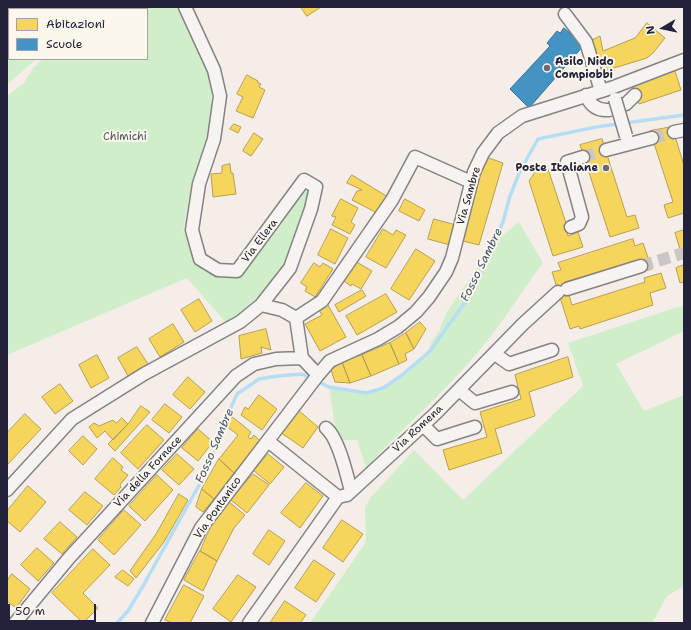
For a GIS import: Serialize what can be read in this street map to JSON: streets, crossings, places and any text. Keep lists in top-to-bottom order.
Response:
{
  "streets": {
    "street": [
      "Via Sambre",
      "Via Ellera",
      "Via Romena",
      "Via della Fornace",
      "Via Pontanico"
    ]
  },
  "crossings": [
    ["Via Sambre", "Via Pontanico"]
  ],
  "water": ["Fosso Sambre"],
  "parks": ["Chimichi"],
  "places": ["Asilo Nido Compiobbi", "Poste Italiane"],
  "legend": ["Abitazioni", "Scuole"],
  "scale_bar": "50 m",
  "north": "left"
}
